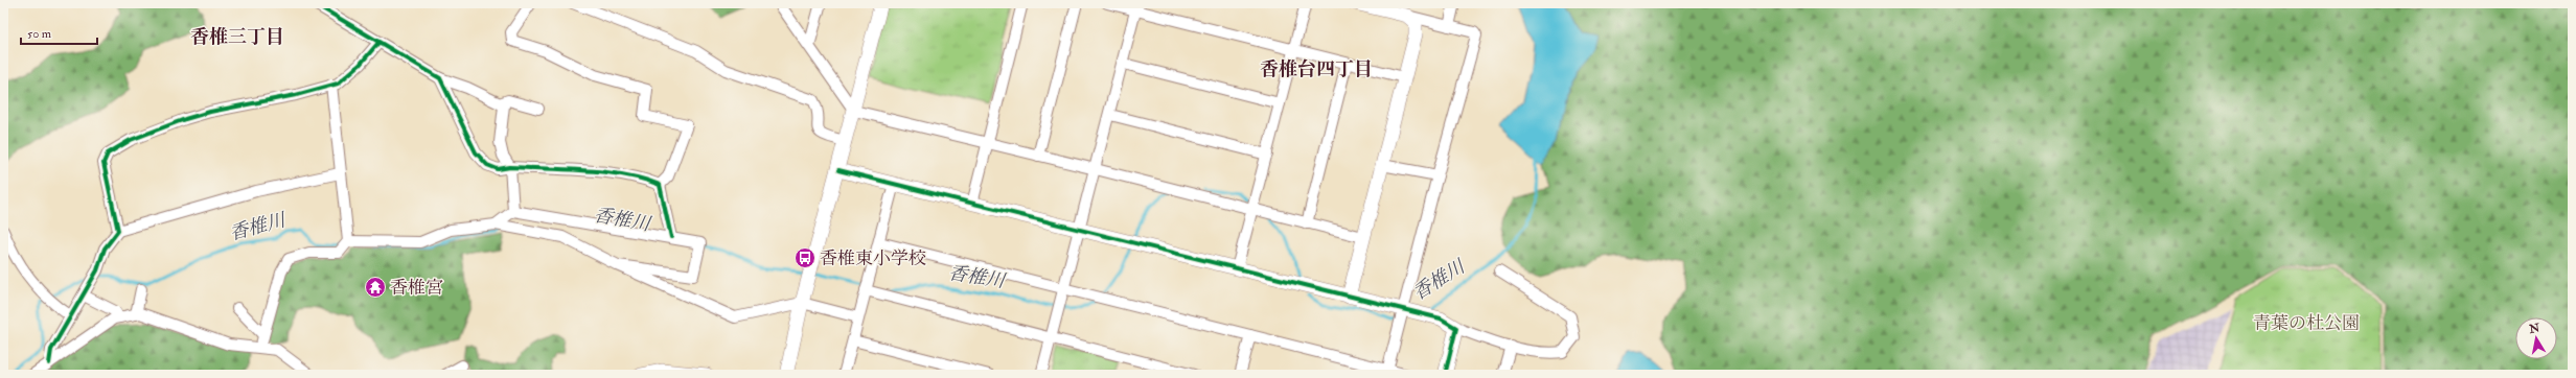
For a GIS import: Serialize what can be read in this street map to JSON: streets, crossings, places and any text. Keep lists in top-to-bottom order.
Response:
{
  "districts": ["香椎三丁目", "香椎台四丁目"],
  "water": ["香椎川"],
  "parks": ["青葉の杜公園"],
  "places": {
    "bus stop": ["香椎東小学校"],
    "temple": ["香椎宮"]
  },
  "scale_bar": "50 m",
  "north": "top"
}
